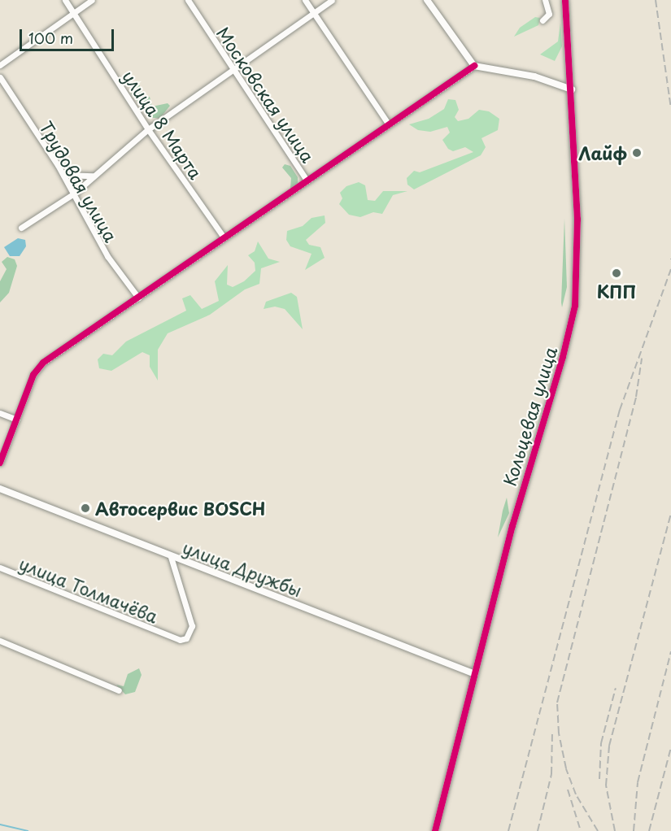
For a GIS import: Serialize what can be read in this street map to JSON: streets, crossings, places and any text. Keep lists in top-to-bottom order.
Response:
{
  "streets": {
    "street": [
      "Московская улица",
      "улица 8 Марта",
      "Трудовая улица",
      "Кольцевая улица",
      "улица Дружбы",
      "улица Толмачёва"
    ]
  },
  "crossings": [
    ["Кольцевая улица", "улица Дружбы"],
    ["улица Дружбы", "улица Толмачёва"]
  ],
  "places": ["Лайф", "КПП", "Автосервис BOSCH"],
  "scale_bar": "100 m"
}
